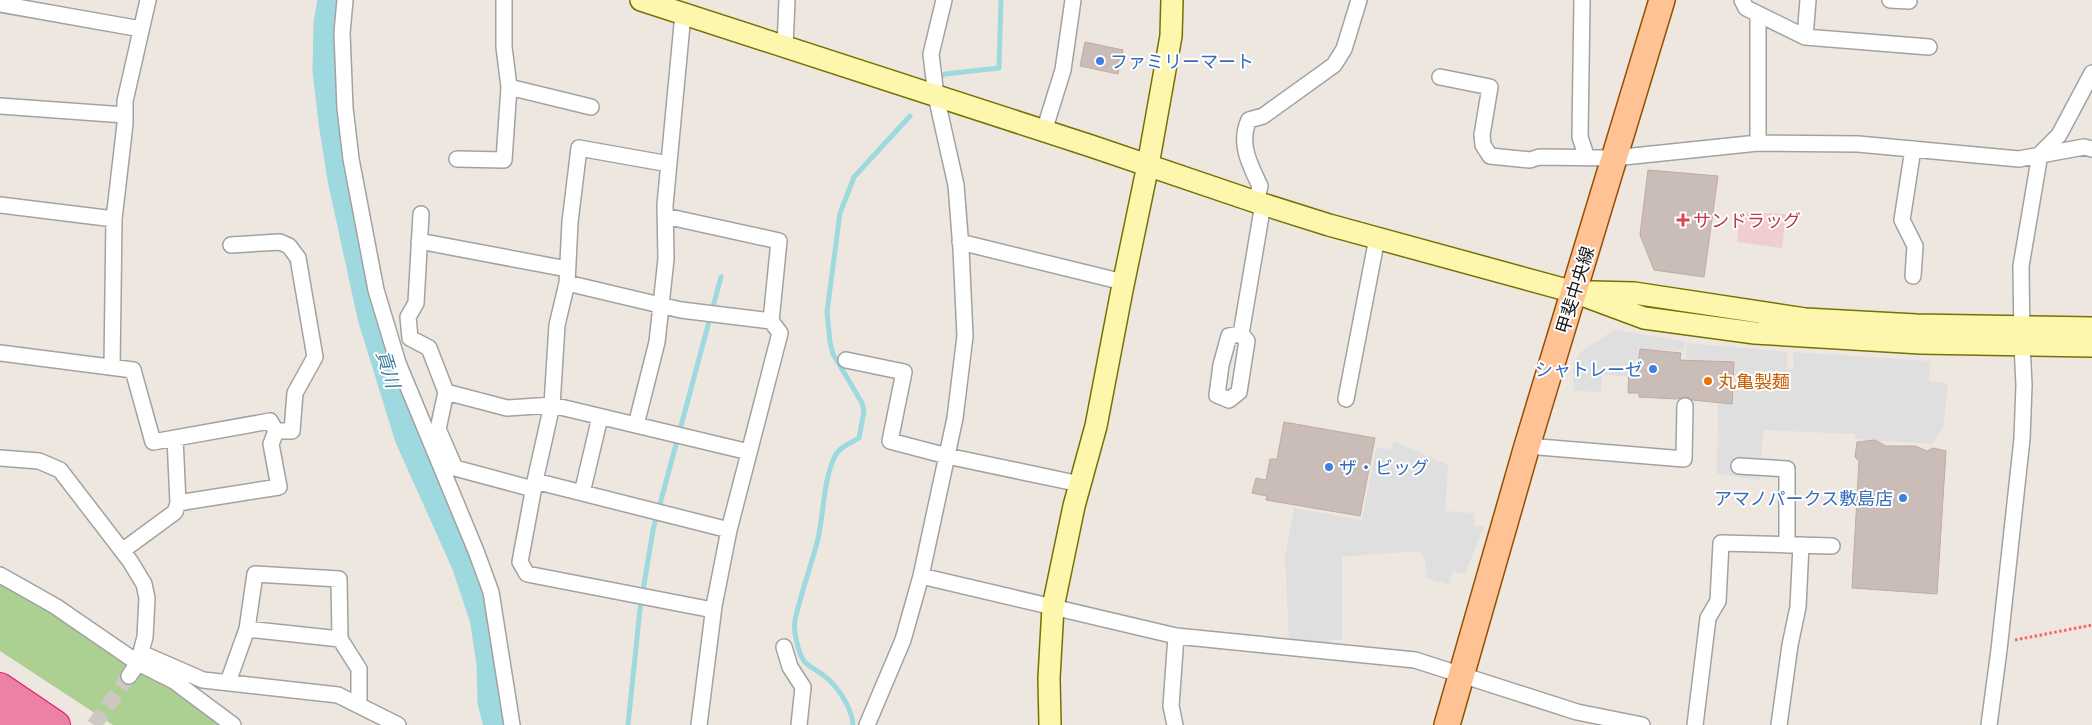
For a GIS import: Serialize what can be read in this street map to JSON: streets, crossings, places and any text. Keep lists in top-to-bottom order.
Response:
{
  "streets": {
    "main road": ["甲斐中央線"]
  },
  "water": ["貢川"],
  "places": {
    "other": [
      "ファミリーマート",
      "シャトレーゼ",
      "丸亀製麺",
      "ザ・ビッグ",
      "アマノパークス敷島店"
    ],
    "health": ["サンドラッグ"]
  }
}
